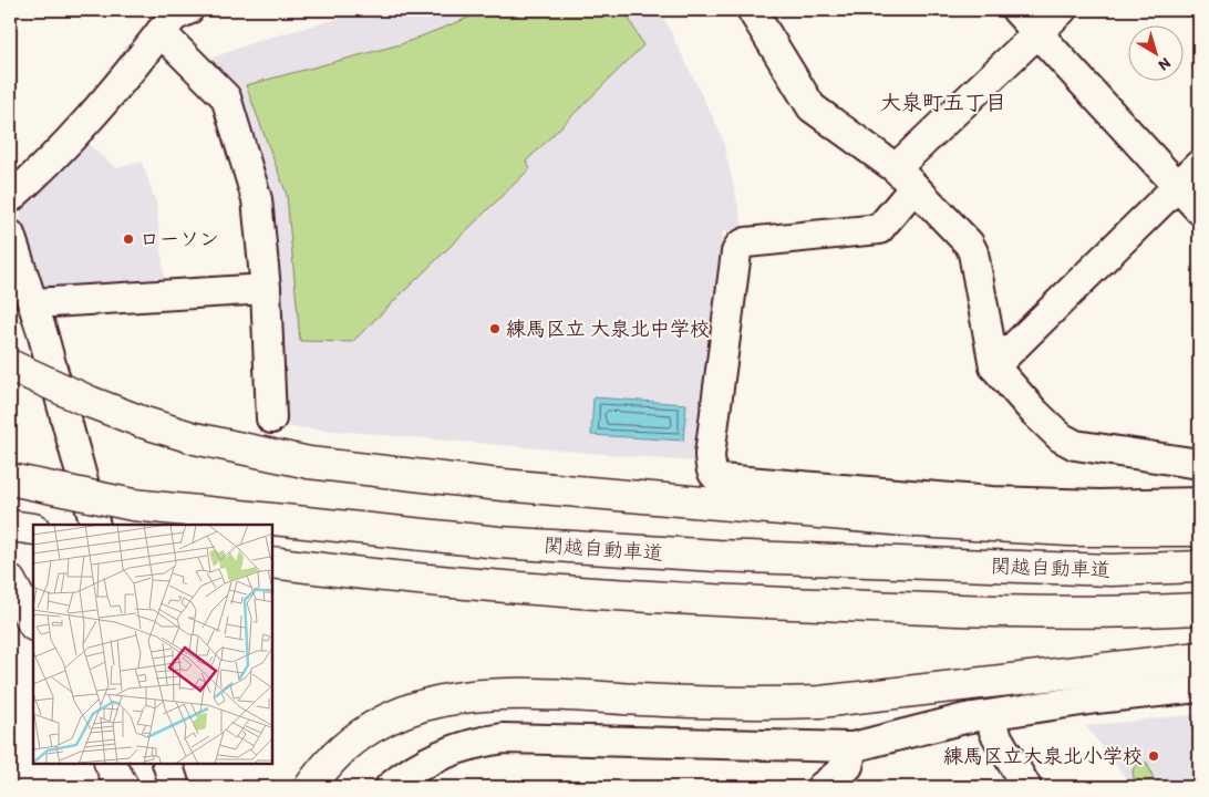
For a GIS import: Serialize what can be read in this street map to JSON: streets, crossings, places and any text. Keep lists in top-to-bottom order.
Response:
{
  "streets": {
    "highway": ["関越自動車道"]
  },
  "districts": ["大泉町五丁目"],
  "places": ["ローソン", "練馬区立 大泉北中学校", "練馬区立大泉北小学校"],
  "north": "bottom right"
}
